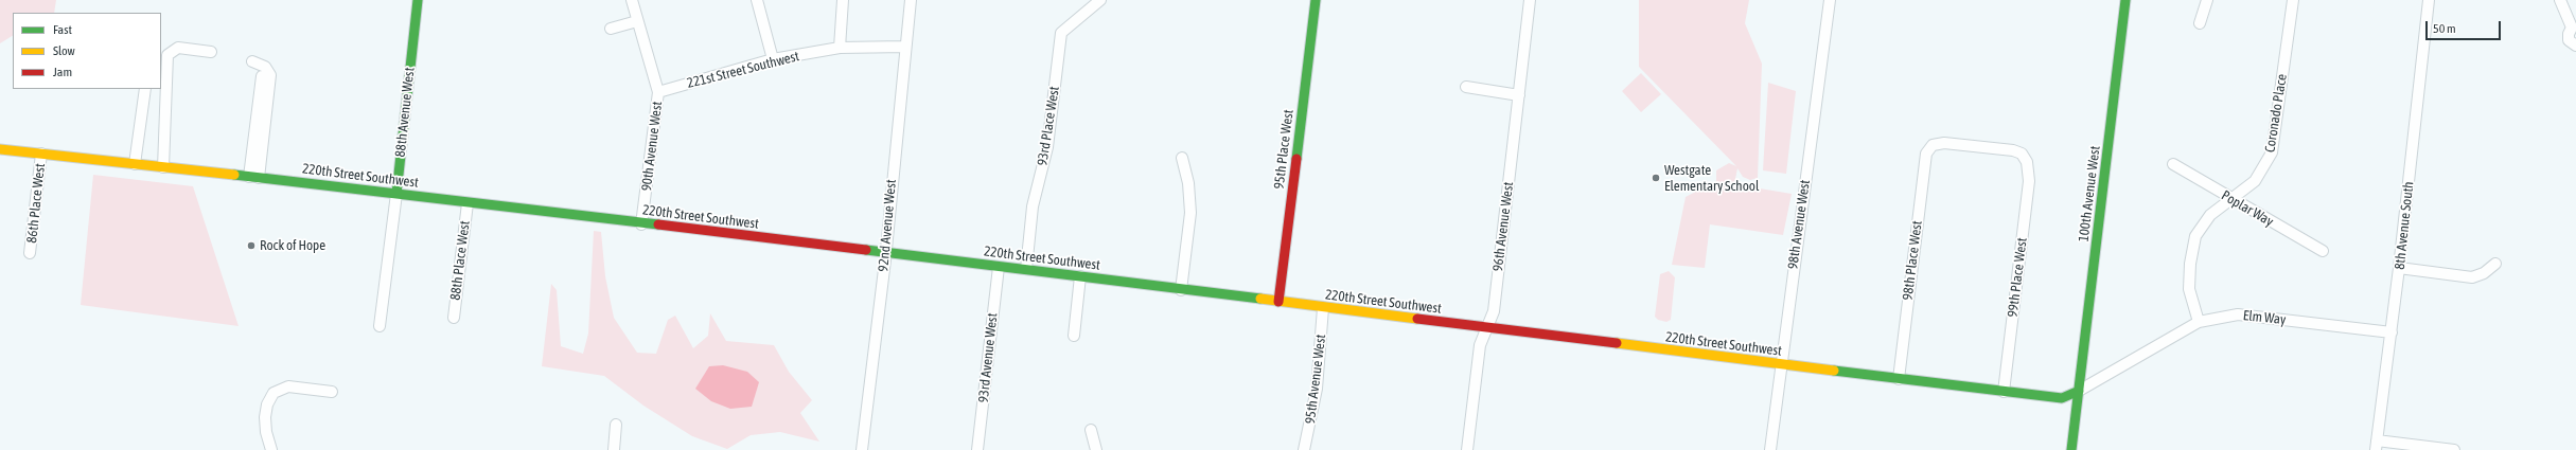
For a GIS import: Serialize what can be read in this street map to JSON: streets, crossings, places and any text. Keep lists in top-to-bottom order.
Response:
{
  "streets": {
    "main road": [
      "88th Avenue West",
      "95th Place West",
      "220th Street Southwest",
      "100th Avenue West"
    ],
    "street": [
      "221st Street Southwest",
      "Coronado Place",
      "93rd Place West",
      "90th Avenue West",
      "86th Place West",
      "Poplar Way",
      "98th Avenue West",
      "92nd Avenue West",
      "8th Avenue South",
      "96th Avenue West",
      "88th Place West",
      "98th Place West",
      "99th Place West",
      "Elm Way",
      "93rd Avenue West",
      "95th Avenue West"
    ]
  },
  "crossings": [
    ["221st Street Southwest", "90th Avenue West"],
    ["221st Street Southwest", "92nd Avenue West"],
    ["88th Avenue West", "220th Street Southwest"],
    ["Coronado Place", "Poplar Way"],
    ["Coronado Place", "Elm Way"],
    ["93rd Place West", "220th Street Southwest"],
    ["90th Avenue West", "220th Street Southwest"],
    ["95th Place West", "220th Street Southwest"],
    ["220th Street Southwest", "100th Avenue West"],
    ["220th Street Southwest", "86th Place West"],
    ["220th Street Southwest", "98th Avenue West"],
    ["220th Street Southwest", "92nd Avenue West"],
    ["220th Street Southwest", "96th Avenue West"],
    ["220th Street Southwest", "88th Place West"],
    ["220th Street Southwest", "98th Place West"],
    ["220th Street Southwest", "99th Place West"],
    ["220th Street Southwest", "Elm Way"],
    ["220th Street Southwest", "93rd Avenue West"],
    ["220th Street Southwest", "95th Avenue West"],
    ["100th Avenue West", "Elm Way"],
    ["8th Avenue South", "Elm Way"],
    ["98th Place West", "99th Place West"]
  ],
  "places": ["Westgate Elementary School", "Rock of Hope"],
  "legend": ["Fast", "Slow", "Jam"],
  "scale_bar": "50 m"
}
